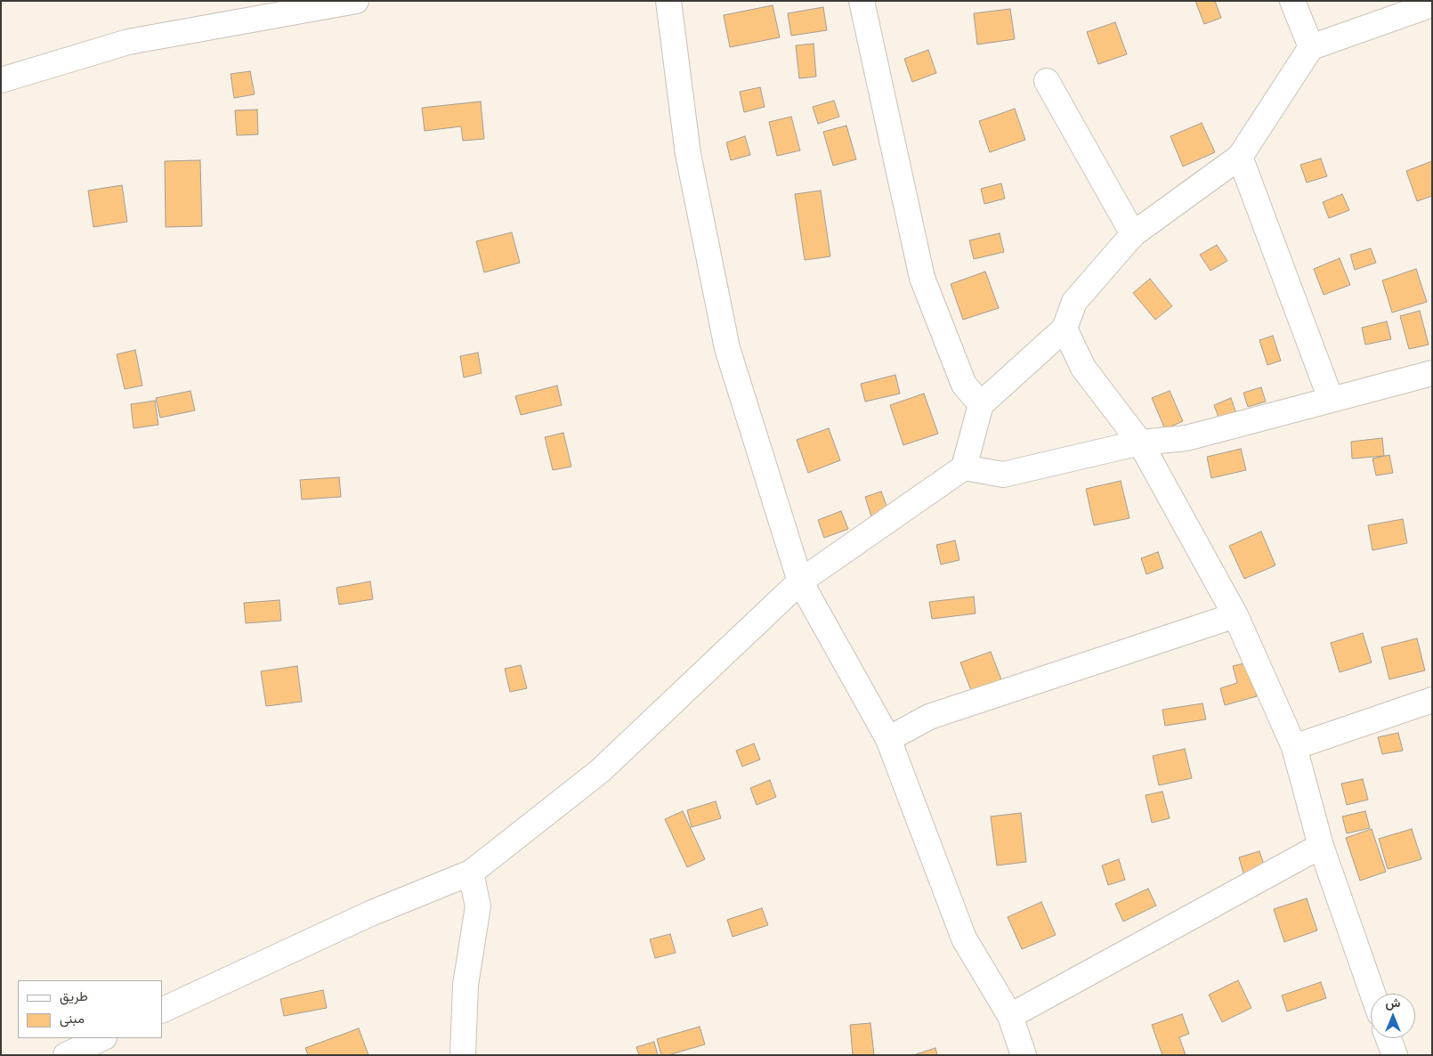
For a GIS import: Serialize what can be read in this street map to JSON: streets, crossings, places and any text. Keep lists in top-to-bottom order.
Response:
{
  "legend": ["طريق", "مبنى"],
  "north": "top"
}
